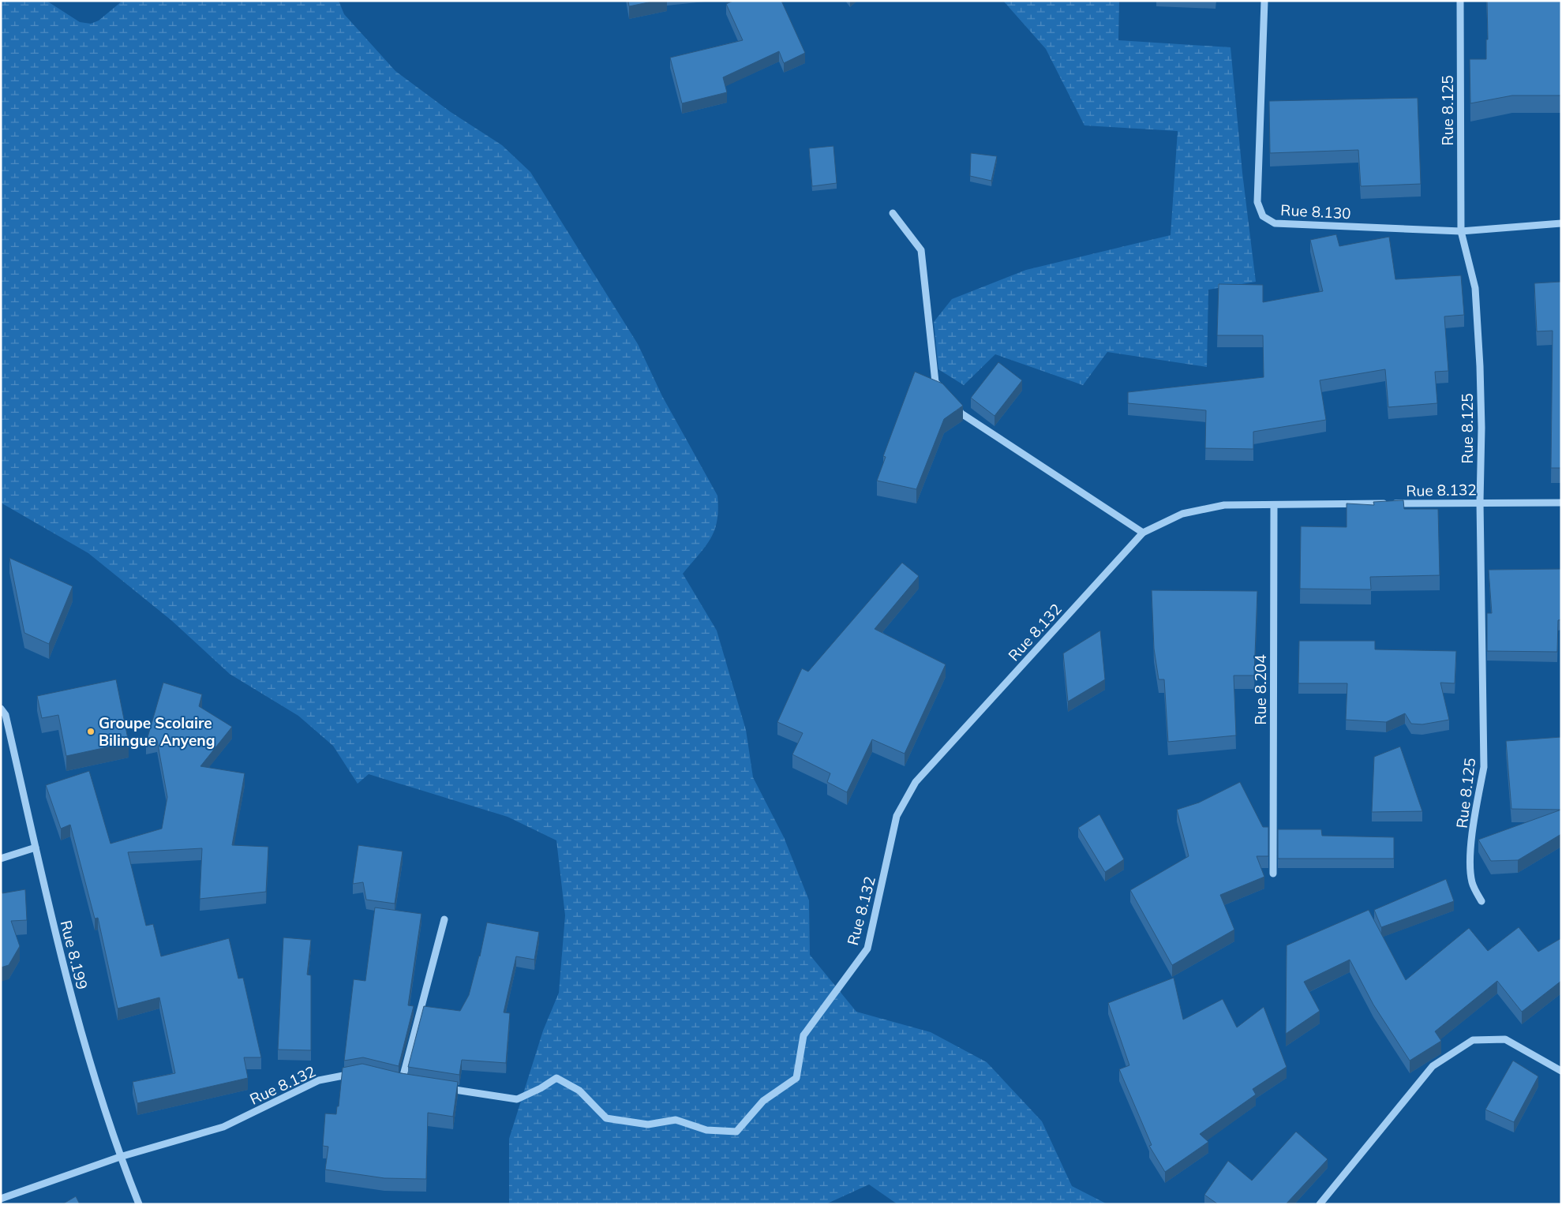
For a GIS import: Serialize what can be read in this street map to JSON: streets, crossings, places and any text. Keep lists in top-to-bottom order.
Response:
{
  "streets": {
    "street": [
      "Rue 8.125",
      "Rue 8.130",
      "Rue 8.132",
      "Rue 8.204",
      "Rue 8.199"
    ]
  },
  "crossings": [
    ["Rue 8.125", "Rue 8.130"],
    ["Rue 8.125", "Rue 8.132"],
    ["Rue 8.132", "Rue 8.204"],
    ["Rue 8.132", "Rue 8.199"]
  ],
  "places": ["Groupe Scolaire Bilingue Anyeng"]
}
